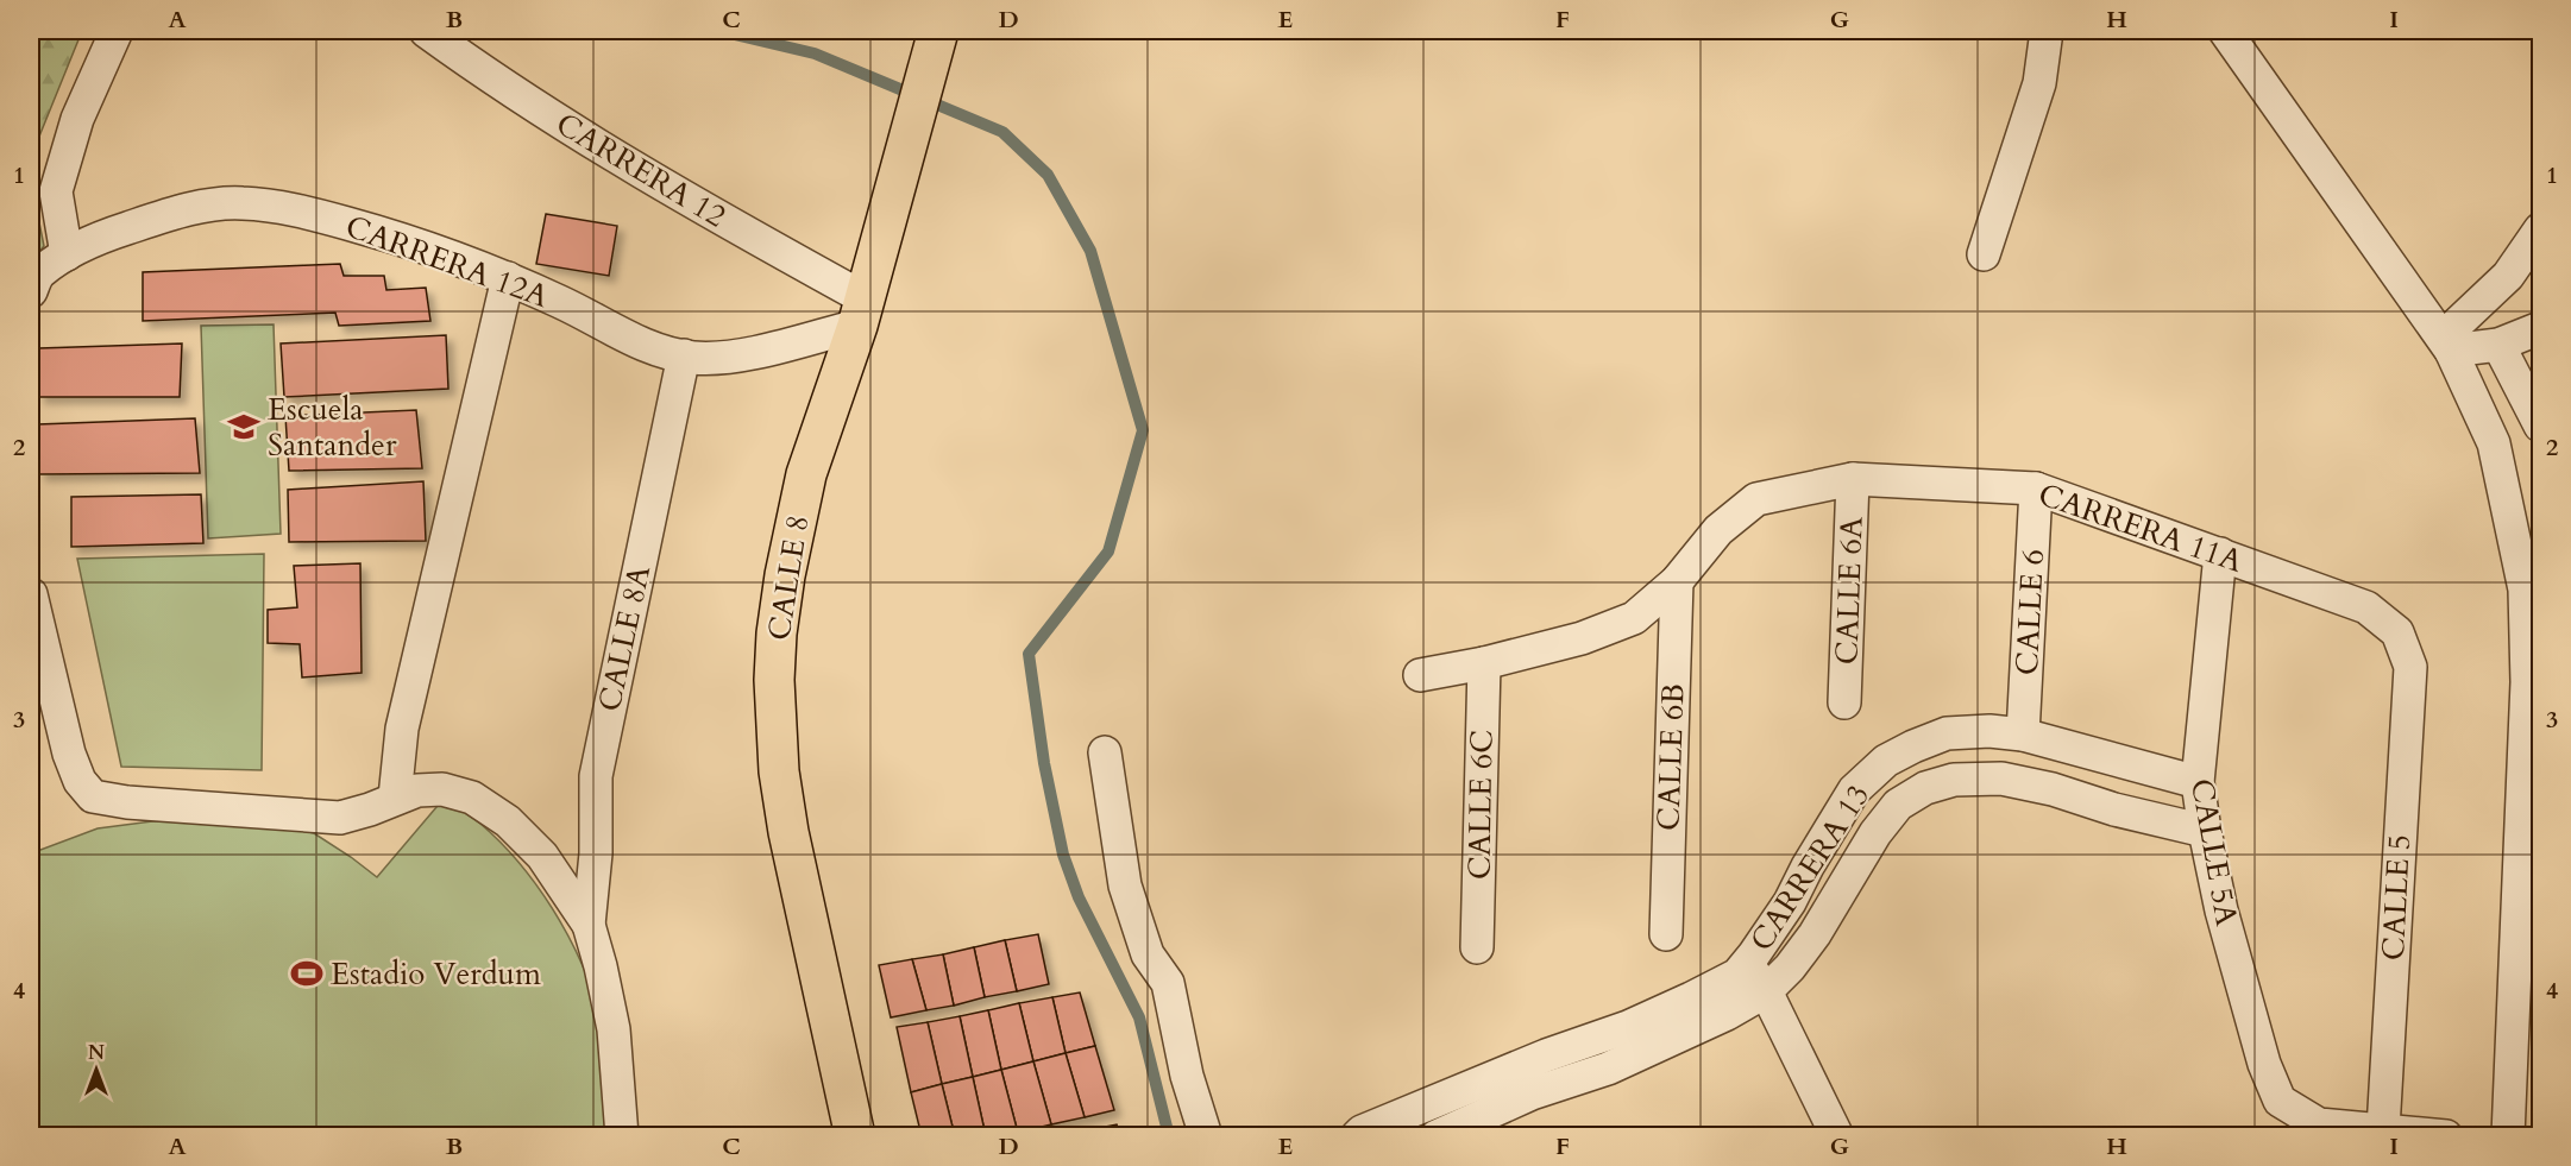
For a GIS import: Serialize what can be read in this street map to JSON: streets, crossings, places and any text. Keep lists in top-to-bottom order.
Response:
{
  "streets": {
    "main road": ["CALLE 8"],
    "street": [
      "CARRERA 12",
      "CARRERA 12A",
      "CARRERA 11A",
      "CALLE 6A",
      "CALLE 6",
      "CALLE 8A",
      "CALLE 6B",
      "CALLE 6C",
      "CALLE 5A",
      "CARRERA 13",
      "CALLE 5"
    ]
  },
  "crossings": [
    ["CARRERA 12", "CARRERA 12A"],
    ["CARRERA 12", "CALLE 8"],
    ["CARRERA 12A", "CALLE 8"],
    ["CARRERA 12A", "CALLE 8A"],
    ["CARRERA 11A", "CALLE 6A"],
    ["CARRERA 11A", "CALLE 6"],
    ["CARRERA 11A", "CALLE 6B"],
    ["CARRERA 11A", "CALLE 6C"],
    ["CARRERA 11A", "CALLE 5A"],
    ["CARRERA 11A", "CALLE 5"],
    ["CALLE 6", "CARRERA 13"],
    ["CALLE 5A", "CARRERA 13"],
    ["CALLE 5A", "CALLE 5"]
  ],
  "places": {
    "school or university": ["Escuela Santander"],
    "sports": ["Estadio Verdum"]
  },
  "north": "top",
  "grid": {
    "columns": [
      "A",
      "B",
      "C",
      "D",
      "E",
      "F",
      "G",
      "H",
      "I"
    ],
    "rows": [
      "1",
      "2",
      "3",
      "4"
    ]
  }
}
